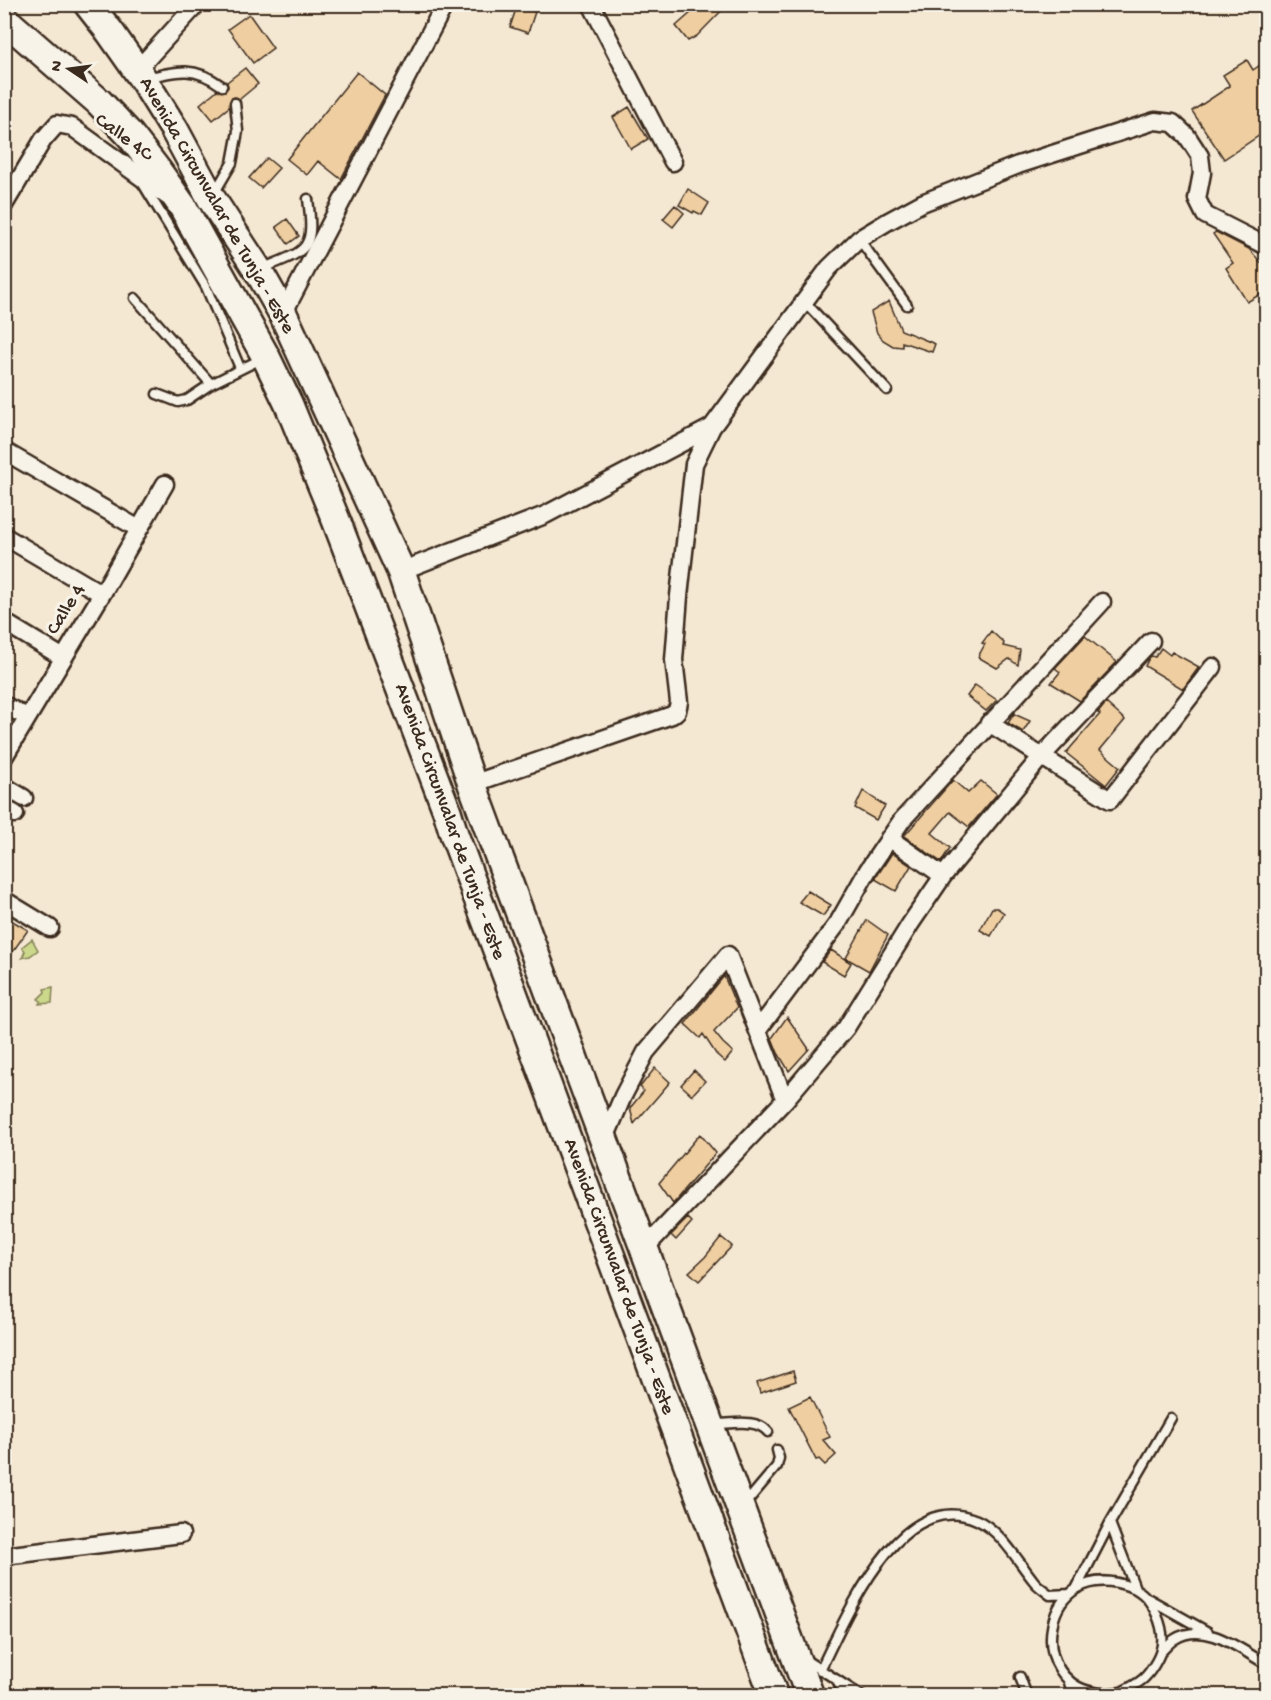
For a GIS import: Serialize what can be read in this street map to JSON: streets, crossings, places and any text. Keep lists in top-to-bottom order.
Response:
{
  "streets": {
    "highway": ["Avenida Circunvalar de Tunja - Este"],
    "street": ["Calle 4C", "Calle 4"]
  },
  "crossings": [
    ["Calle 4C", "Avenida Circunvalar de Tunja - Este"]
  ],
  "north": "left"
}
